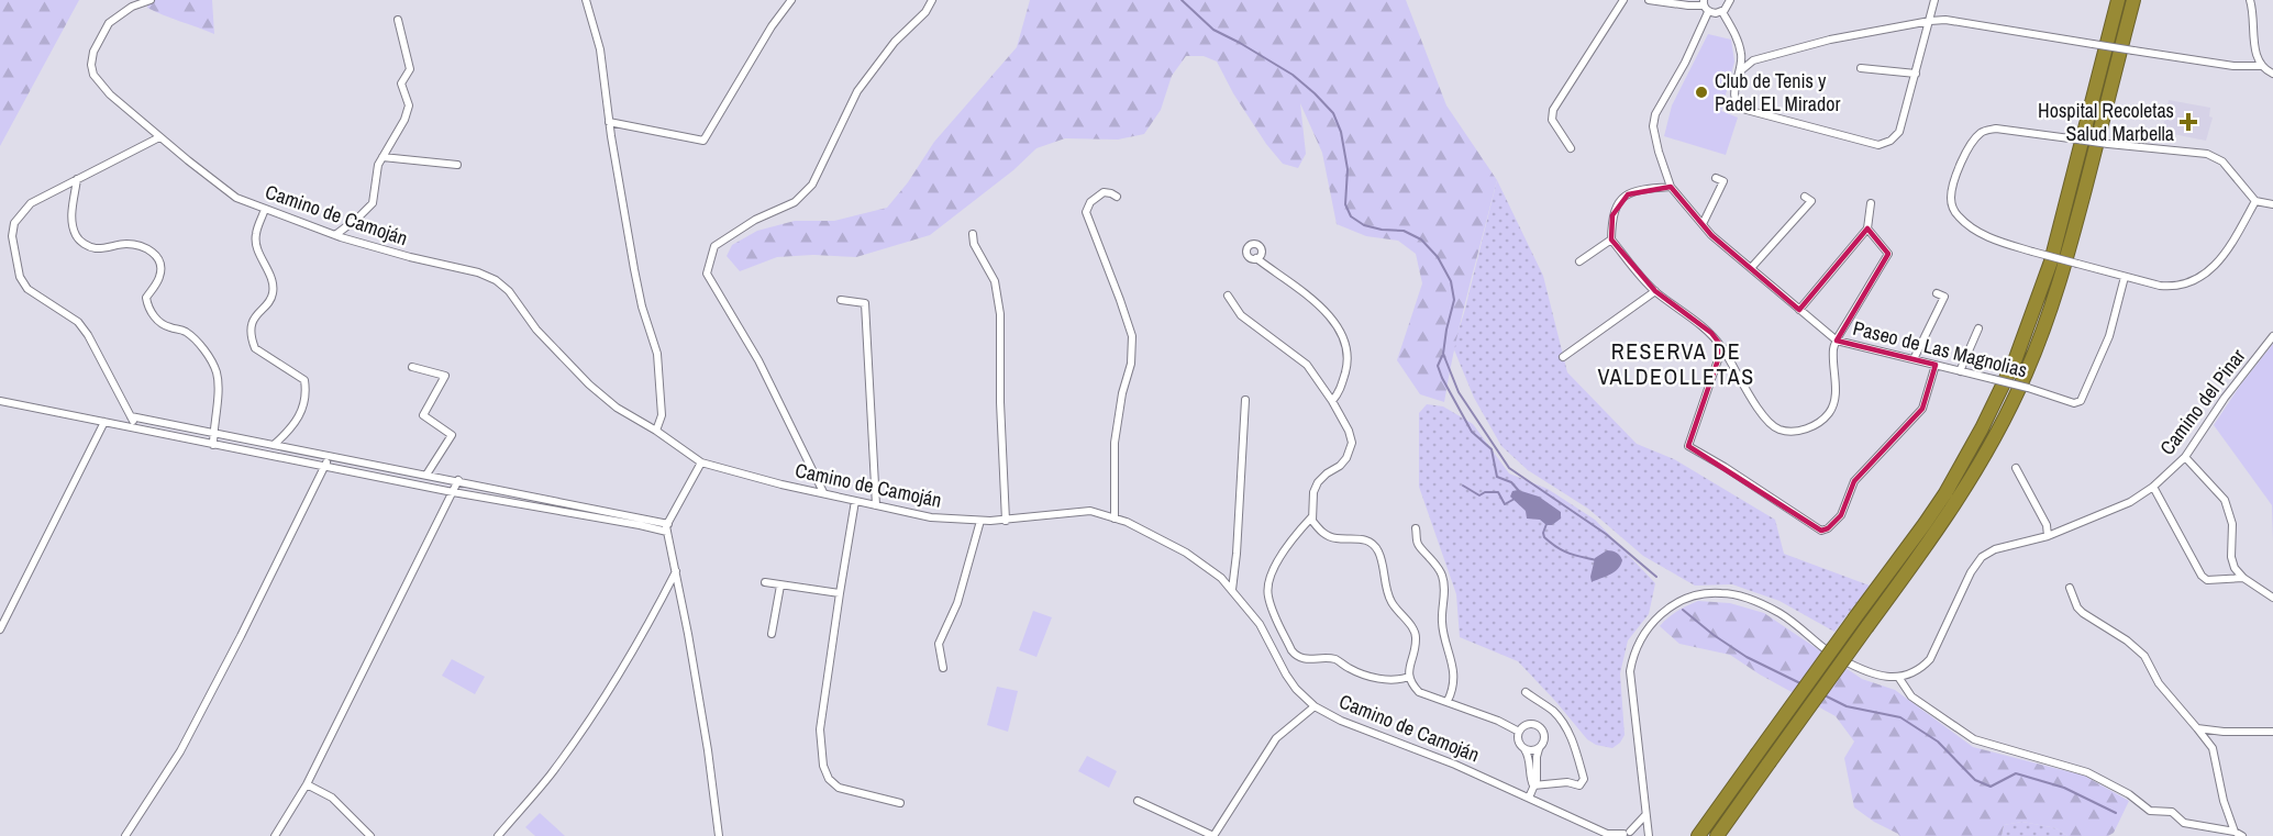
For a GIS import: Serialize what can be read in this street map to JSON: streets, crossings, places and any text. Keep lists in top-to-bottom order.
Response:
{
  "streets": {
    "street": ["Camino de Camoján", "Paseo de Las Magnolias", "Camino del Pinar"]
  },
  "districts": ["RESERVA DE VALDEOLLETAS"],
  "places": {
    "other": ["Club de Tenis y Padel EL Mirador"],
    "health": ["Hospital Recoletas Salud Marbella"]
  }
}
